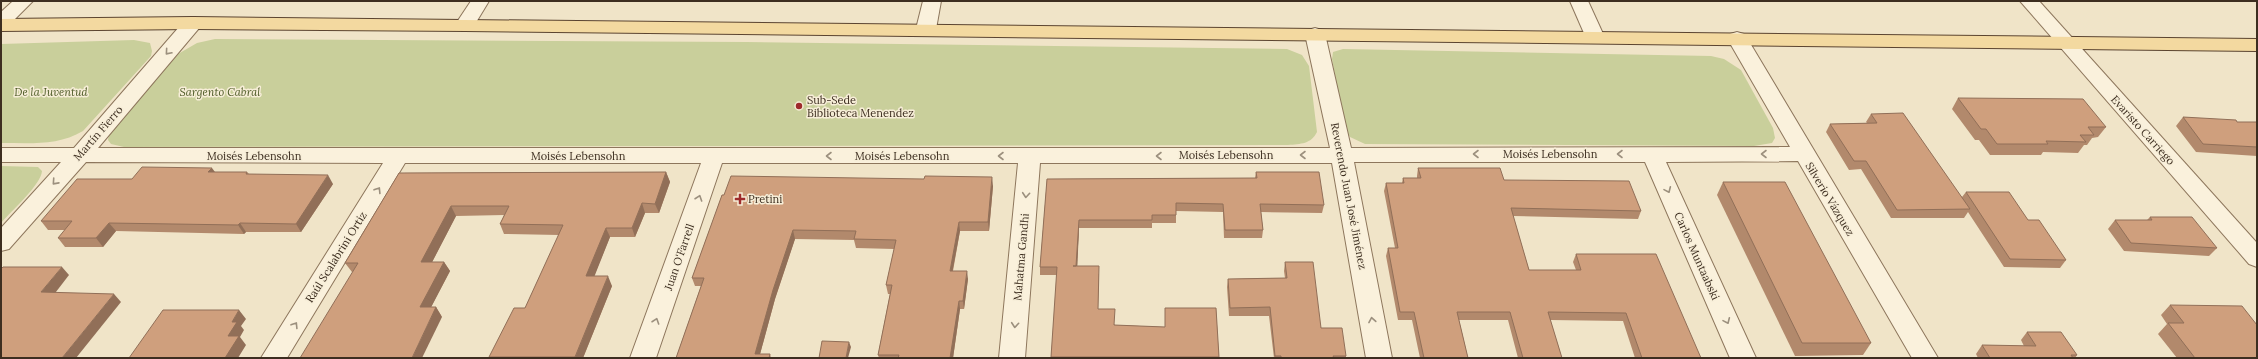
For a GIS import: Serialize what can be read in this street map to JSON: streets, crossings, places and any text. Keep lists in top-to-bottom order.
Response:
{
  "streets": {
    "street": [
      "Evaristo Carriego",
      "Martín Fierro",
      "Moisés Lebensohn",
      "Reverendo Juan José Jiménez",
      "Silverio Vázquez",
      "Carlos Muntaabski",
      "Raúl Scalabrini Ortiz",
      "Juan O'Farrell",
      "Mahatma Gandhi"
    ]
  },
  "crossings": [
    ["Martín Fierro", "Moisés Lebensohn"],
    ["Moisés Lebensohn", "Reverendo Juan José Jiménez"],
    ["Moisés Lebensohn", "Silverio Vázquez"],
    ["Moisés Lebensohn", "Carlos Muntaabski"],
    ["Moisés Lebensohn", "Raúl Scalabrini Ortiz"],
    ["Moisés Lebensohn", "Juan O'Farrell"],
    ["Moisés Lebensohn", "Mahatma Gandhi"]
  ],
  "one_way": [
    "Martín Fierro",
    "Moisés Lebensohn",
    "Reverendo Juan José Jiménez",
    "Carlos Muntaabski",
    "Raúl Scalabrini Ortiz",
    "Juan O'Farrell",
    "Mahatma Gandhi"
  ],
  "parks": ["De la Juventud", "Sargento Cabral"],
  "places": {
    "other": ["Sub-Sede Biblioteca Menendez"],
    "health": ["Pretini"]
  }
}
